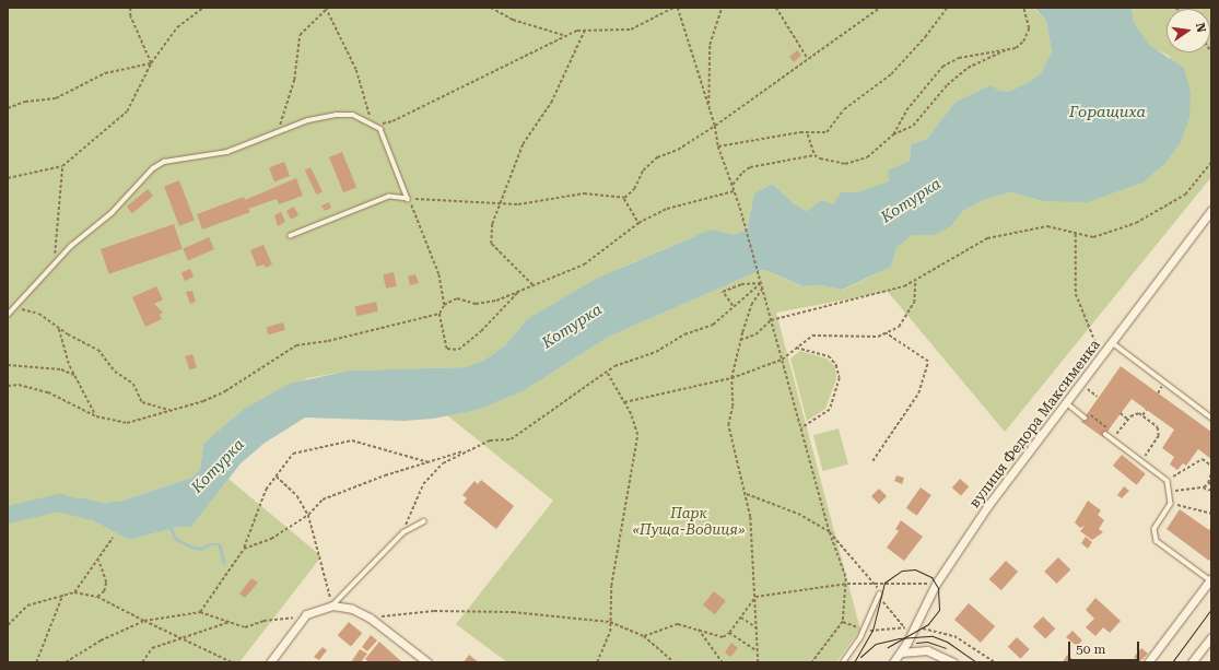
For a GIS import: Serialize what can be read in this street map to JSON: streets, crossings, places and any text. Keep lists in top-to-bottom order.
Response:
{
  "streets": {
    "street": ["вулиця Федора Максименка"]
  },
  "water": ["Горащиха", "Котурка"],
  "parks": ["Парк «Пуща-Водиця»"],
  "scale_bar": "50 m",
  "north": "right"
}
